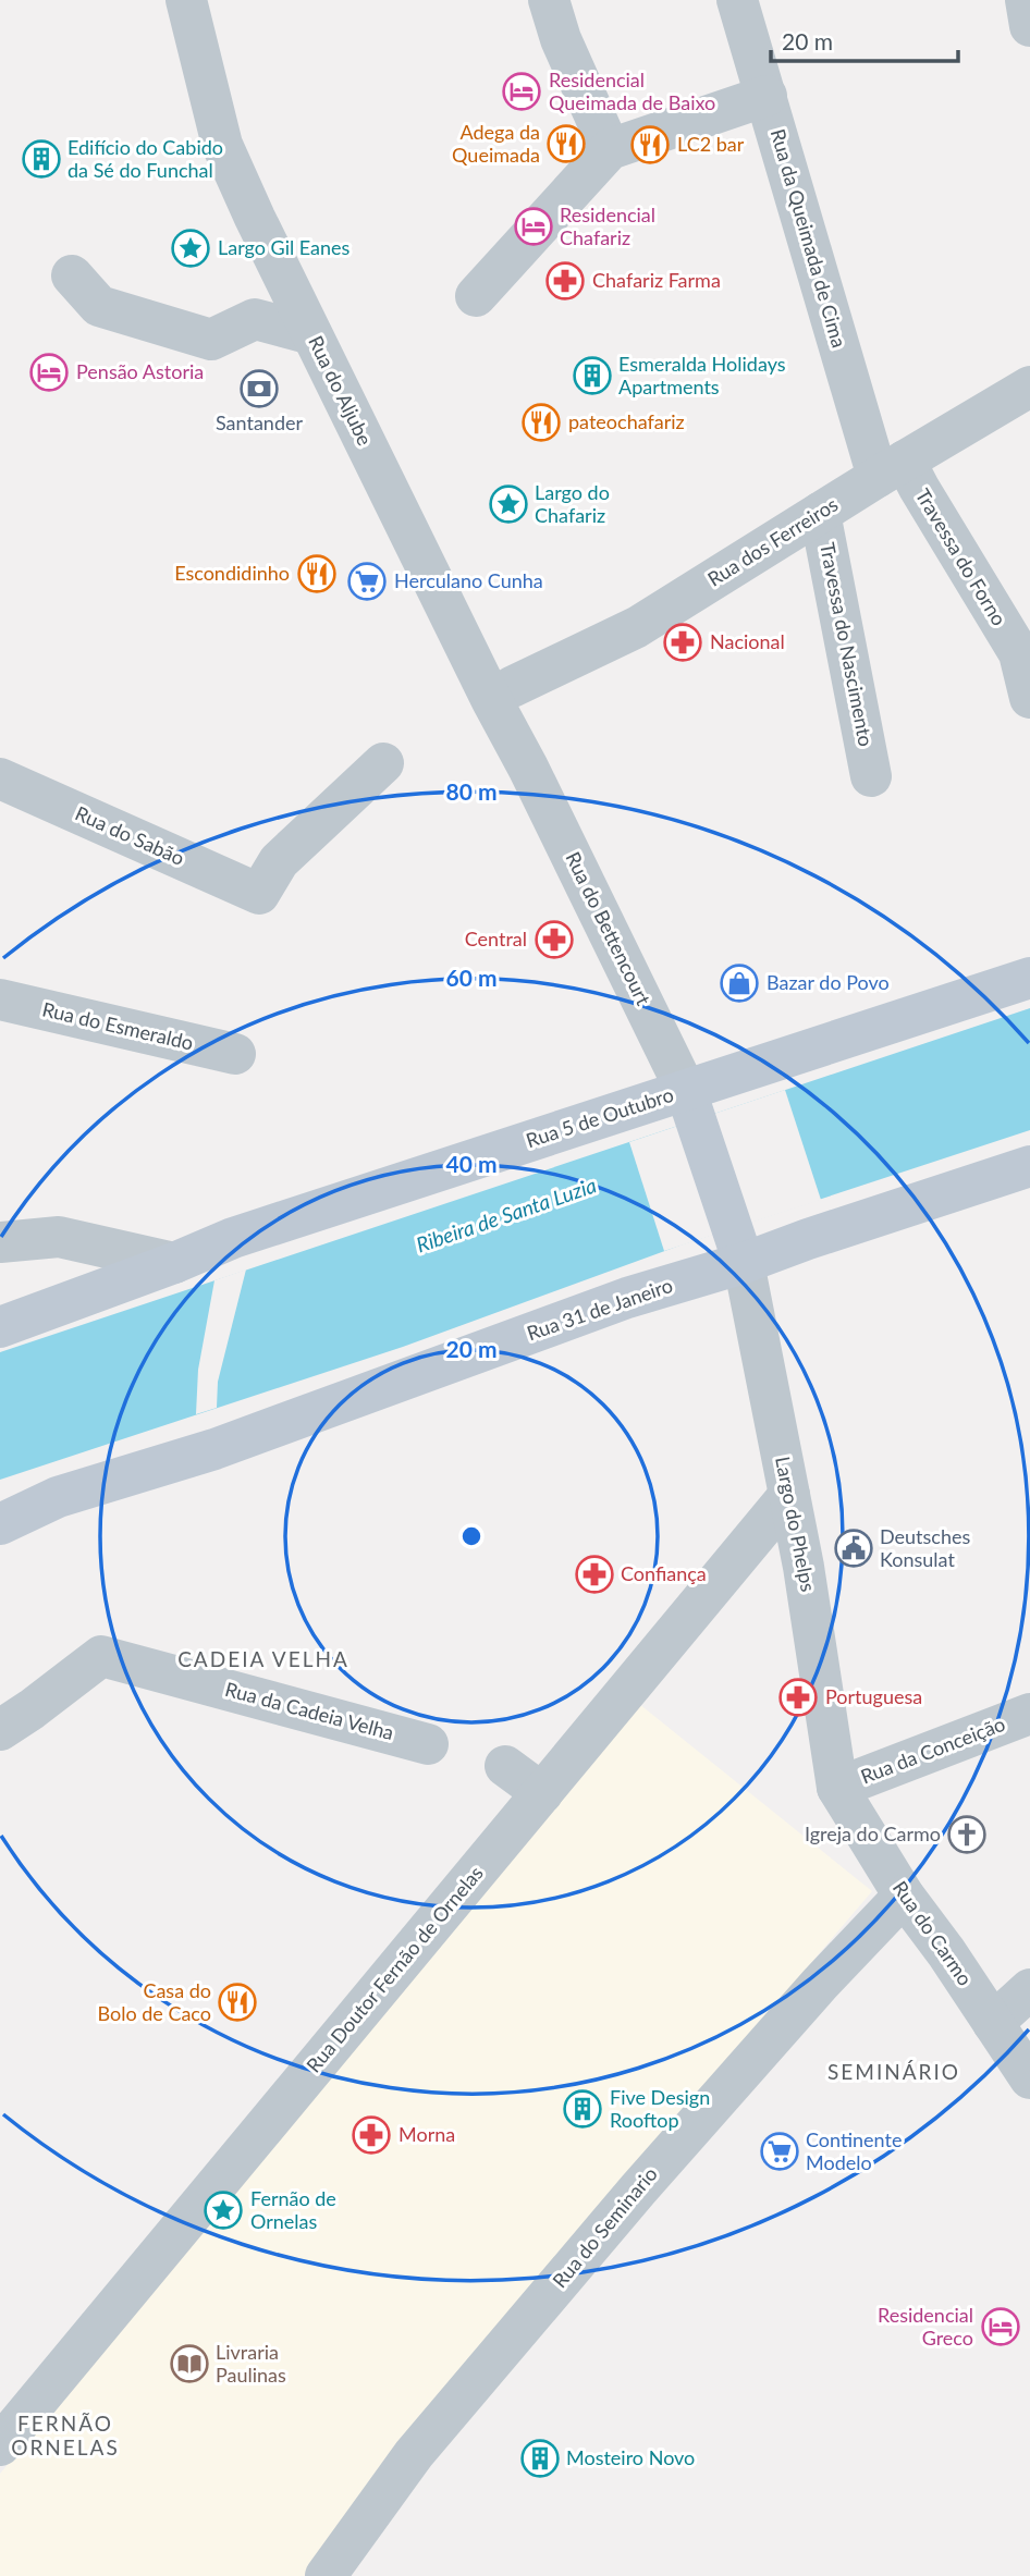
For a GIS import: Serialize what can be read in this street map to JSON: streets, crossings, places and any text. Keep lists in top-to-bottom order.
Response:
{
  "streets": {
    "main road": ["Rua 5 de Outubro", "Rua 31 de Janeiro"],
    "street": [
      "Rua da Queimada de Cima",
      "Rua do Aljube",
      "Rua dos Ferreiros",
      "Travessa do Forno",
      "Travessa do Nascimento",
      "Rua do Sabão",
      "Rua do Bettencourt",
      "Rua do Esmeraldo",
      "Largo do Phelps",
      "Rua da Cadeia Velha",
      "Rua da Conceição",
      "Rua do Carmo",
      "Rua Doutor Fernão de Ornelas",
      "Rua do Seminario"
    ]
  },
  "crossings": [
    ["Rua da Queimada de Cima", "Rua dos Ferreiros"],
    ["Rua da Queimada de Cima", "Travessa do Forno"],
    ["Rua do Aljube", "Rua do Bettencourt"],
    ["Rua dos Ferreiros", "Travessa do Forno"],
    ["Rua dos Ferreiros", "Travessa do Nascimento"],
    ["Rua do Bettencourt", "Rua 5 de Outubro"],
    ["Rua 31 de Janeiro", "Largo do Phelps"],
    ["Largo do Phelps", "Rua da Conceição"],
    ["Largo do Phelps", "Rua do Carmo"],
    ["Largo do Phelps", "Rua Doutor Fernão de Ornelas"],
    ["Rua da Conceição", "Rua do Carmo"],
    ["Rua do Carmo", "Rua do Seminario"]
  ],
  "districts": ["CADEIA VELHA", "SEMINÁRIO", "FERNÃO ORNELAS"],
  "water": ["Ribeira de Santa Luzia"],
  "places": {
    "hotel": [
      "Residencial Queimada de Baixo",
      "Residencial Chafariz",
      "Pensão Astoria",
      "Residencial Greco"
    ],
    "restaurant": [
      "Adega da Queimada",
      "LC2 bar",
      "pateochafariz",
      "Escondidinho",
      "Casa do Bolo de Caco"
    ],
    "building": [
      "Edifício do Cabido da Sé do Funchal",
      "Esmeralda Holidays Apartments",
      "Five Design Rooftop",
      "Mosteiro Novo"
    ],
    "place": ["Largo Gil Eanes", "Largo do Chafariz", "Fernão de Ornelas"],
    "pharmacy": [
      "Chafariz Farma",
      "Nacional",
      "Central",
      "Confiança",
      "Portuguesa",
      "Morna"
    ],
    "bank": ["Santander"],
    "supermarket": ["Herculano Cunha", "Continente Modelo"],
    "shop": ["Bazar do Povo"],
    "public building": ["Deutsches Konsulat"],
    "church": ["Igreja do Carmo"],
    "library": ["Livraria Paulinas"]
  },
  "scale_bar": "20 m",
  "rings": [
    "80 m",
    "60 m",
    "40 m",
    "20 m"
  ]
}
